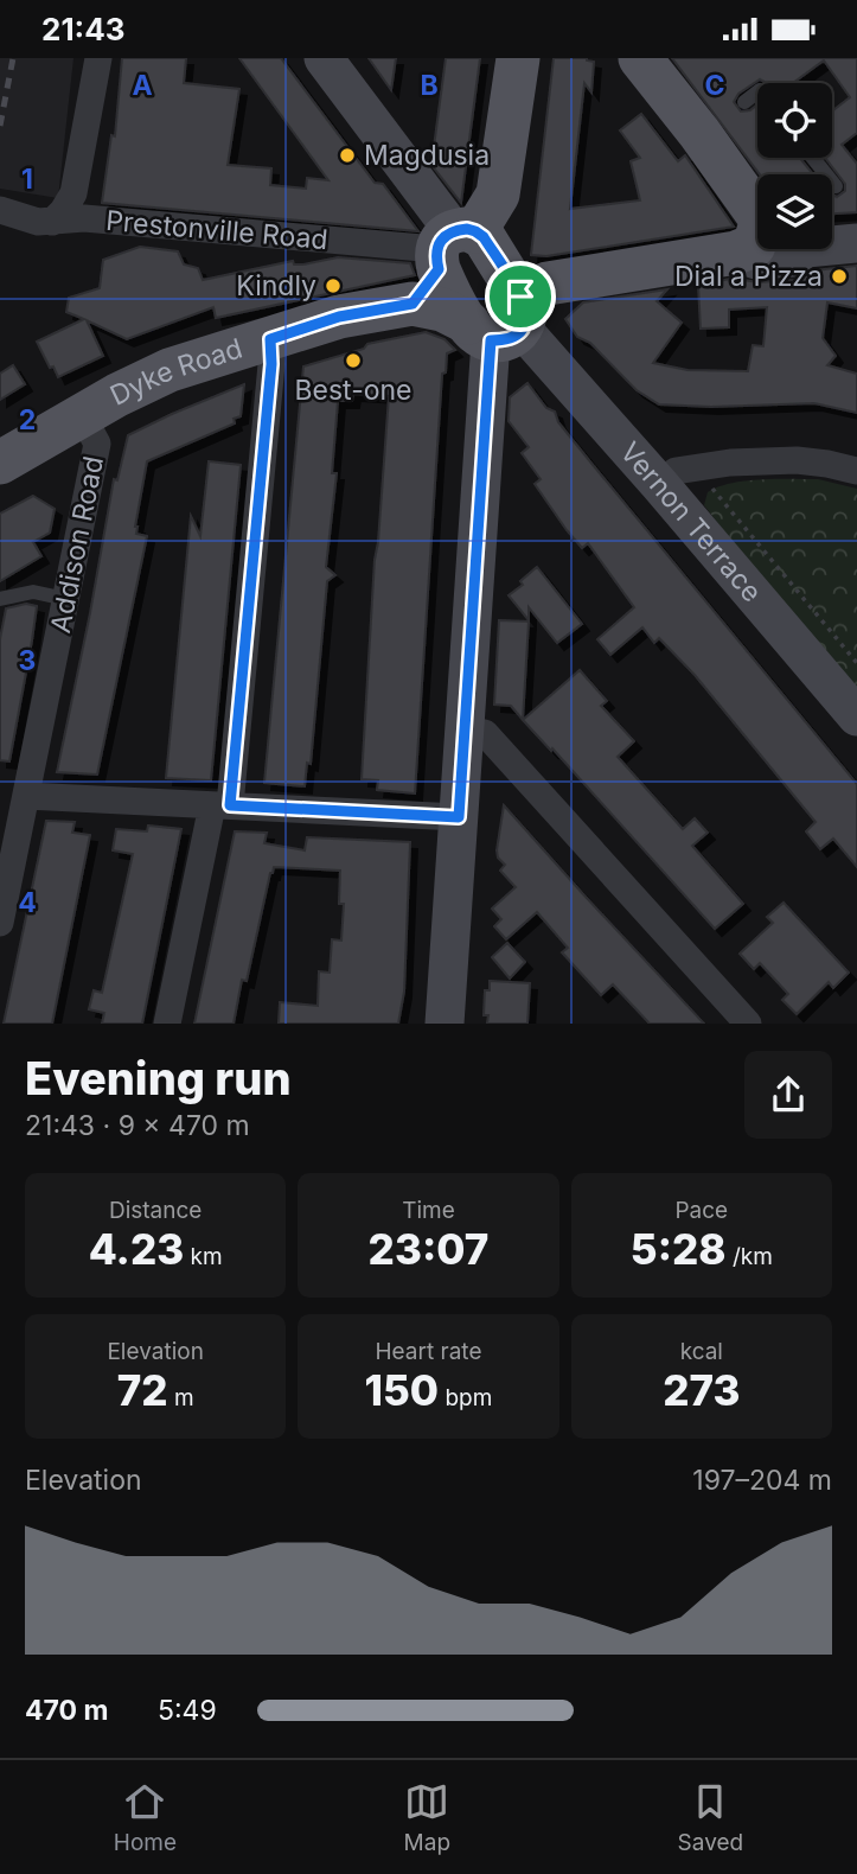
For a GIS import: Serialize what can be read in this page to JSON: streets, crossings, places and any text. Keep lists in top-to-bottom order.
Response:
{
  "streets": {
    "main road": ["Dyke Road", "Vernon Terrace"],
    "street": ["Prestonville Road", "Addison Road"]
  },
  "crossings": [
    ["Dyke Road", "Vernon Terrace"],
    ["Dyke Road", "Addison Road"]
  ],
  "places": [
    "Magdusia",
    "Dial a Pizza",
    "Kindly",
    "Best-one"
  ],
  "page": {
    "status": "21:43",
    "heading": ["Evening run", "21:43 · 9 × 470 m"],
    "stats": [
      ["Distance", "4.23 km"],
      ["Time", "23:07"],
      ["Pace", "5:28 /km"],
      ["Elevation", "72 m"],
      ["Heart rate", "150 bpm"],
      ["kcal", "273"]
    ],
    "chart": ["Elevation", "197–204 m"],
    "list": [
      {
        "name": "470 m",
        "note": "5:49"
      }
    ],
    "tabs": ["Home", "Map", "Saved"]
  },
  "grid": {
    "columns": ["A", "B", "C"],
    "rows": [
      "1",
      "2",
      "3",
      "4"
    ]
  }
}
